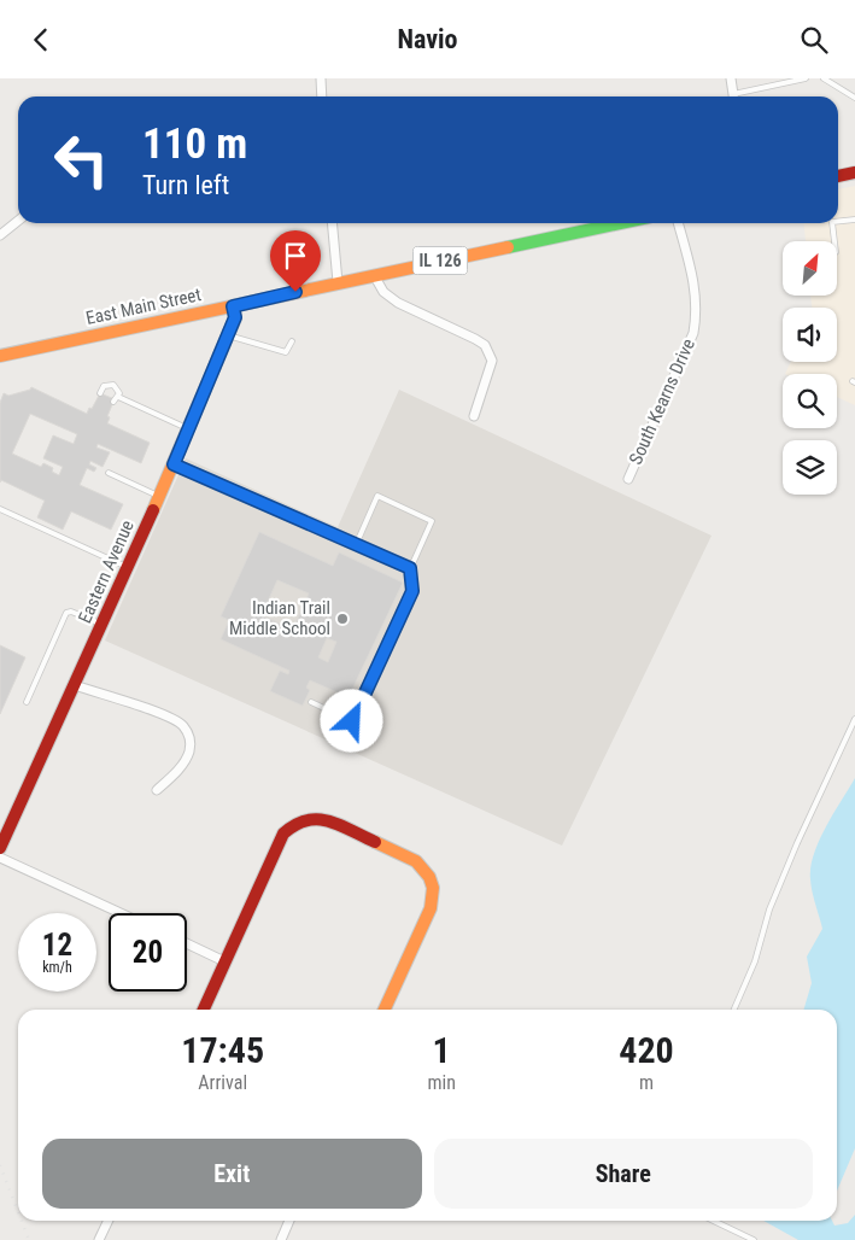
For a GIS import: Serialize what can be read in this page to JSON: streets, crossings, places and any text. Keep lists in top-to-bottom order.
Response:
{
  "streets": {
    "street": [
      "IL 126",
      "East Main Street",
      "South Kearns Drive",
      "Eastern Avenue"
    ]
  },
  "crossings": [
    ["East Main Street", "Eastern Avenue"]
  ],
  "places": ["Indian Trail Middle School"],
  "north": "top right",
  "page": {
    "header": "Navio",
    "turn": ["110 m", "Turn left"],
    "speed": "12 km/h",
    "limit": "20",
    "eta": [
      "17:45",
      "Arrival",
      "1",
      "min",
      "420",
      "m"
    ],
    "buttons": ["Exit", "Share"]
  }
}
